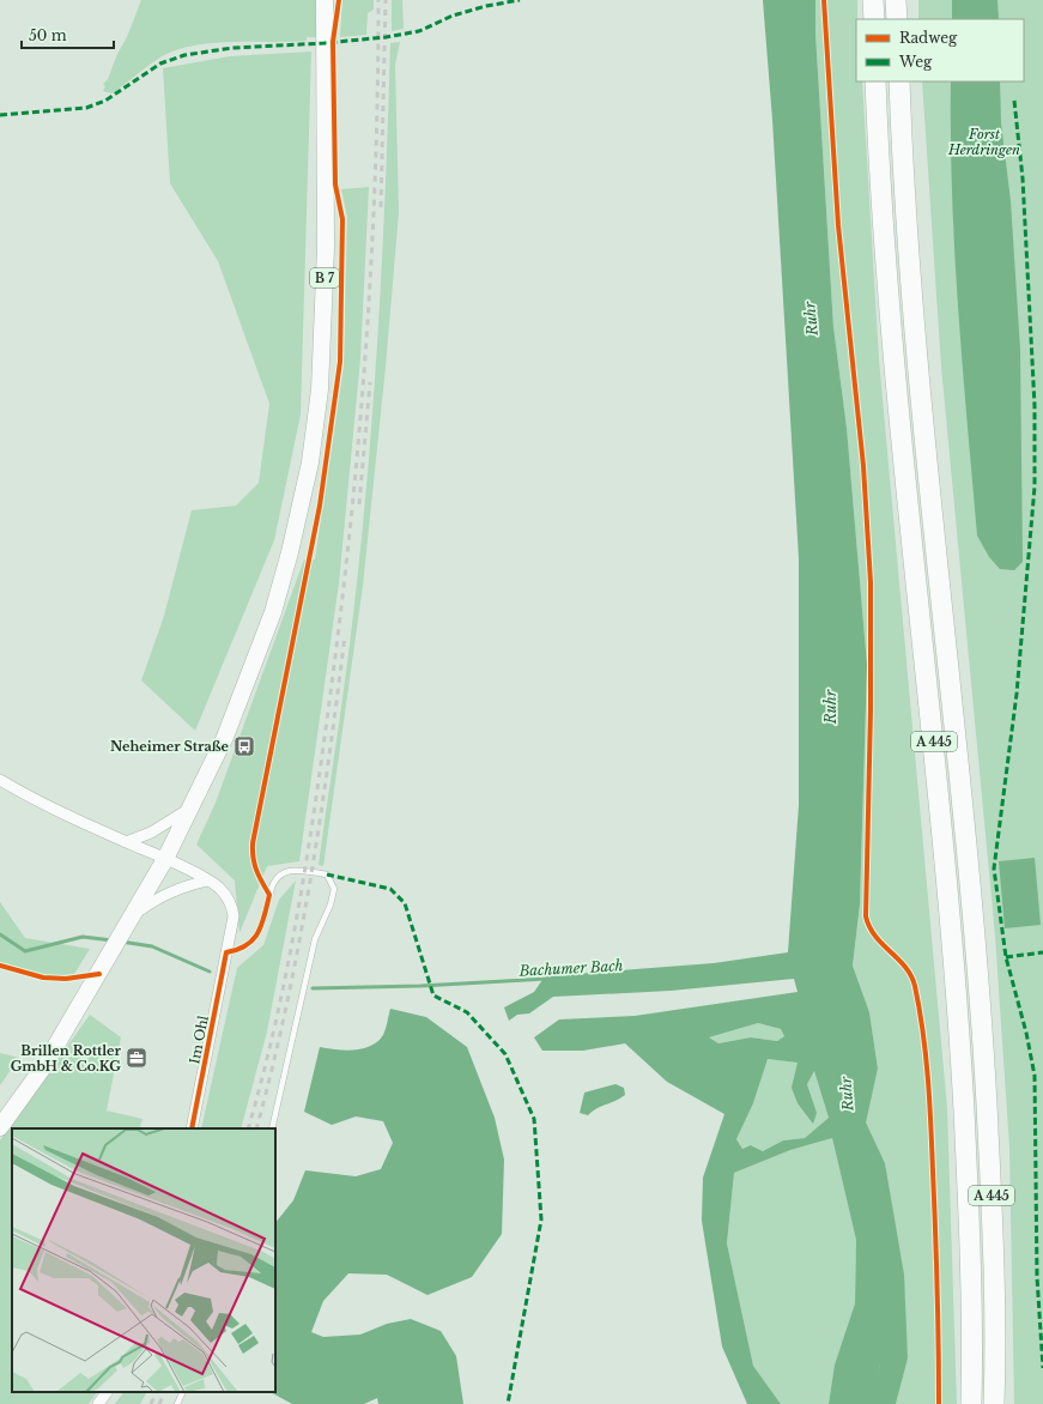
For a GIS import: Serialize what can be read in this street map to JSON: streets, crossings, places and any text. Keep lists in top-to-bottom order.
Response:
{
  "streets": {
    "highway": ["A 445"],
    "main road": ["B 7"],
    "street": ["Im Ohl"]
  },
  "water": ["Ruhr", "Bachumer Bach"],
  "parks": ["Forst Herdringen"],
  "places": {
    "bus stop": ["Neheimer Straße"],
    "office": ["Brillen Rottler GmbH & Co.KG"]
  },
  "legend": ["Radweg", "Weg"],
  "scale_bar": "50 m"
}
